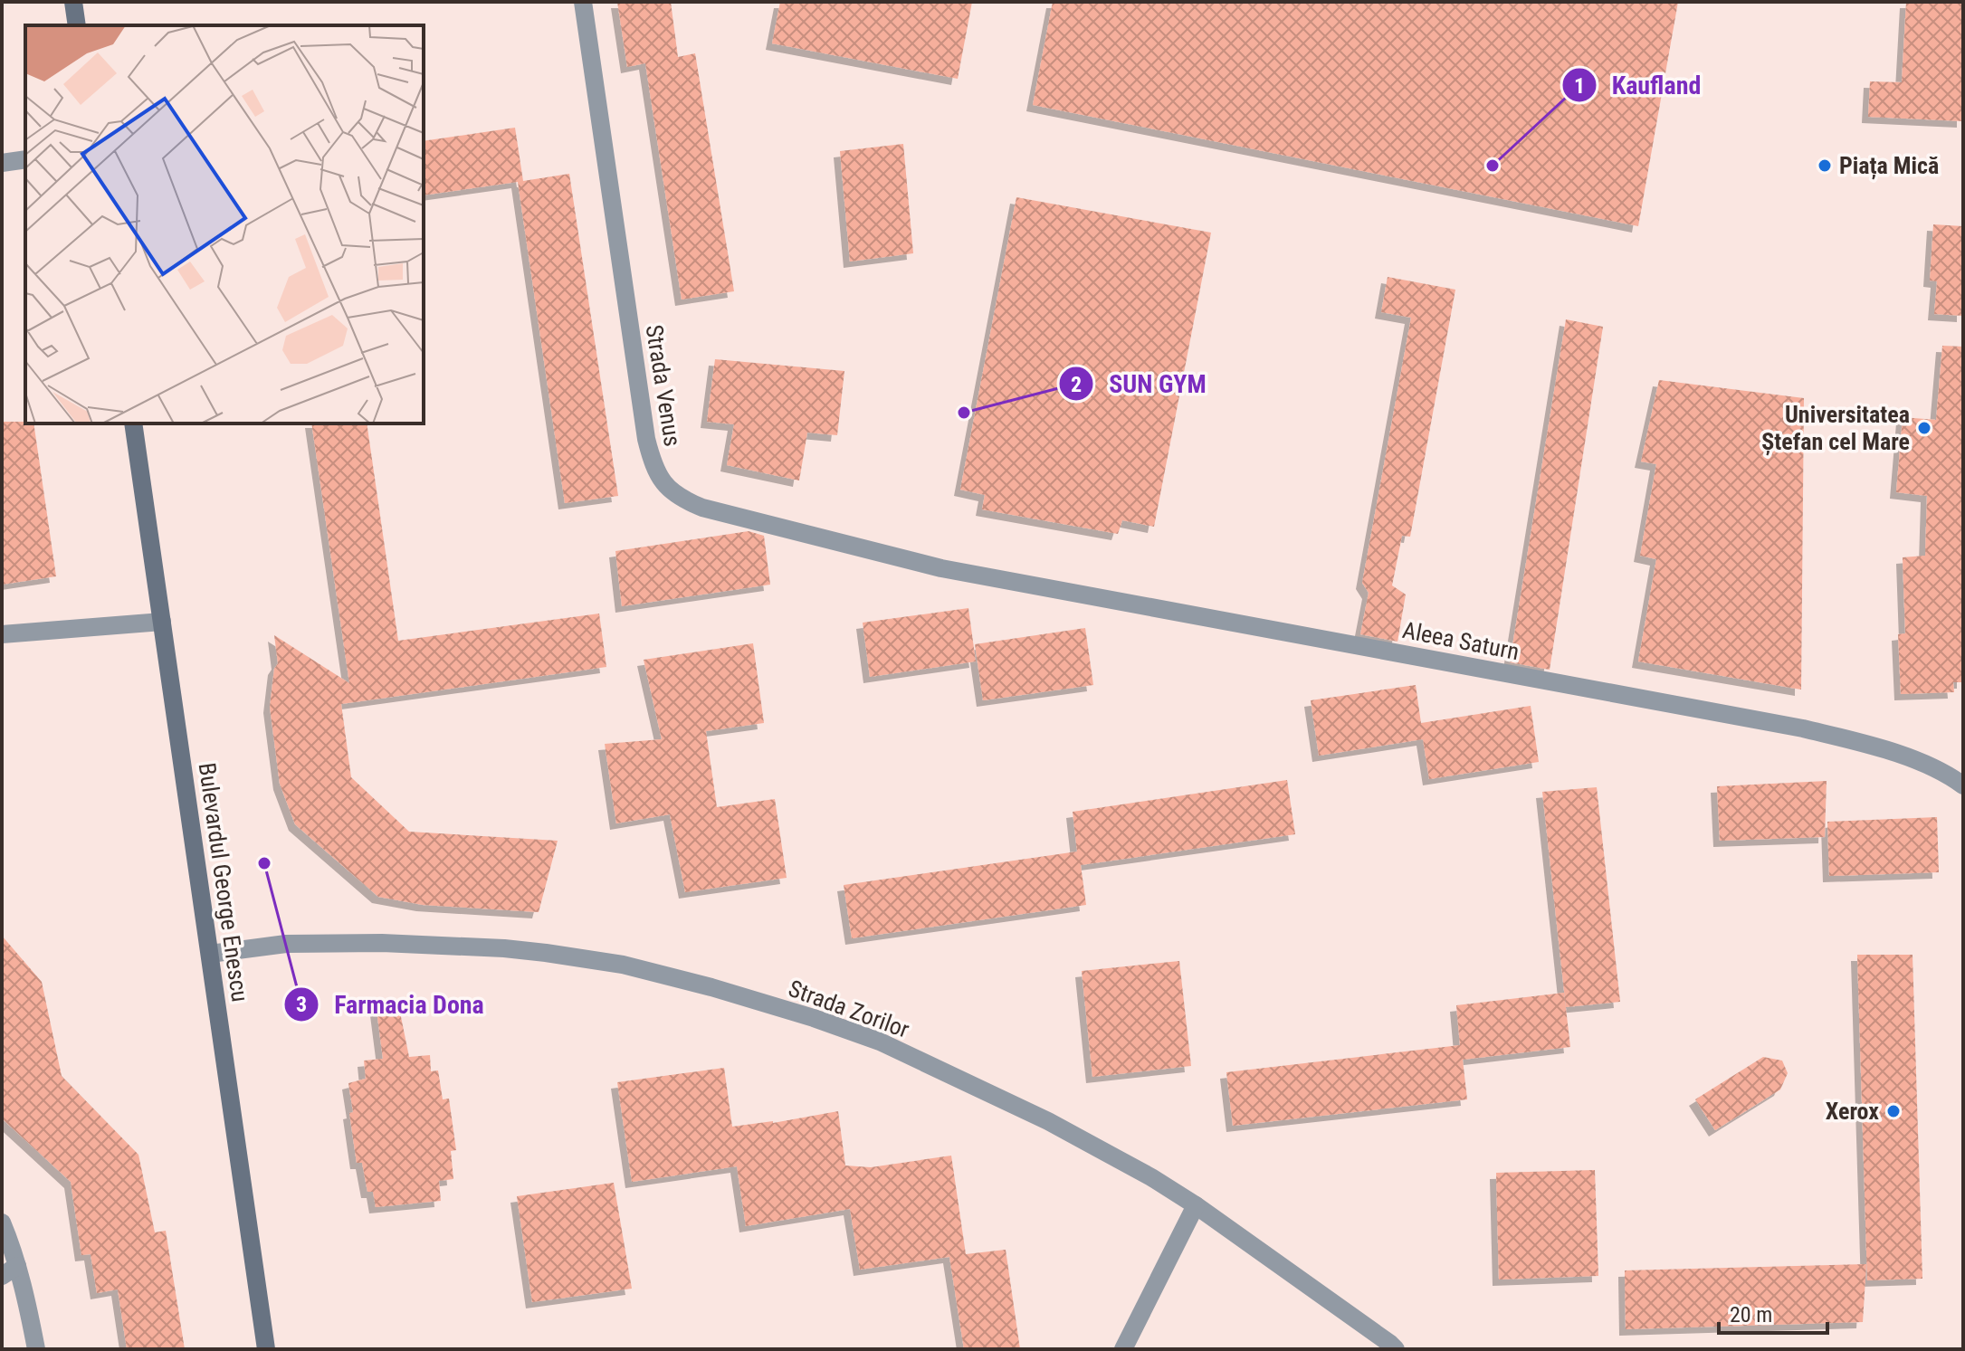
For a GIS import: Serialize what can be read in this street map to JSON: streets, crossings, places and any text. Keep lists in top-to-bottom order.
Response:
{
  "streets": {
    "main road": ["Bulevardul George Enescu"],
    "street": ["Strada Venus", "Aleea Saturn", "Strada Zorilor"]
  },
  "crossings": [
    ["Strada Venus", "Aleea Saturn"],
    ["Bulevardul George Enescu", "Strada Zorilor"]
  ],
  "places": [
    "Kaufland",
    "Piața Mică",
    "SUN GYM",
    "Universitatea Ștefan cel Mare",
    "Farmacia Dona",
    "Xerox"
  ],
  "scale_bar": "20 m"
}
